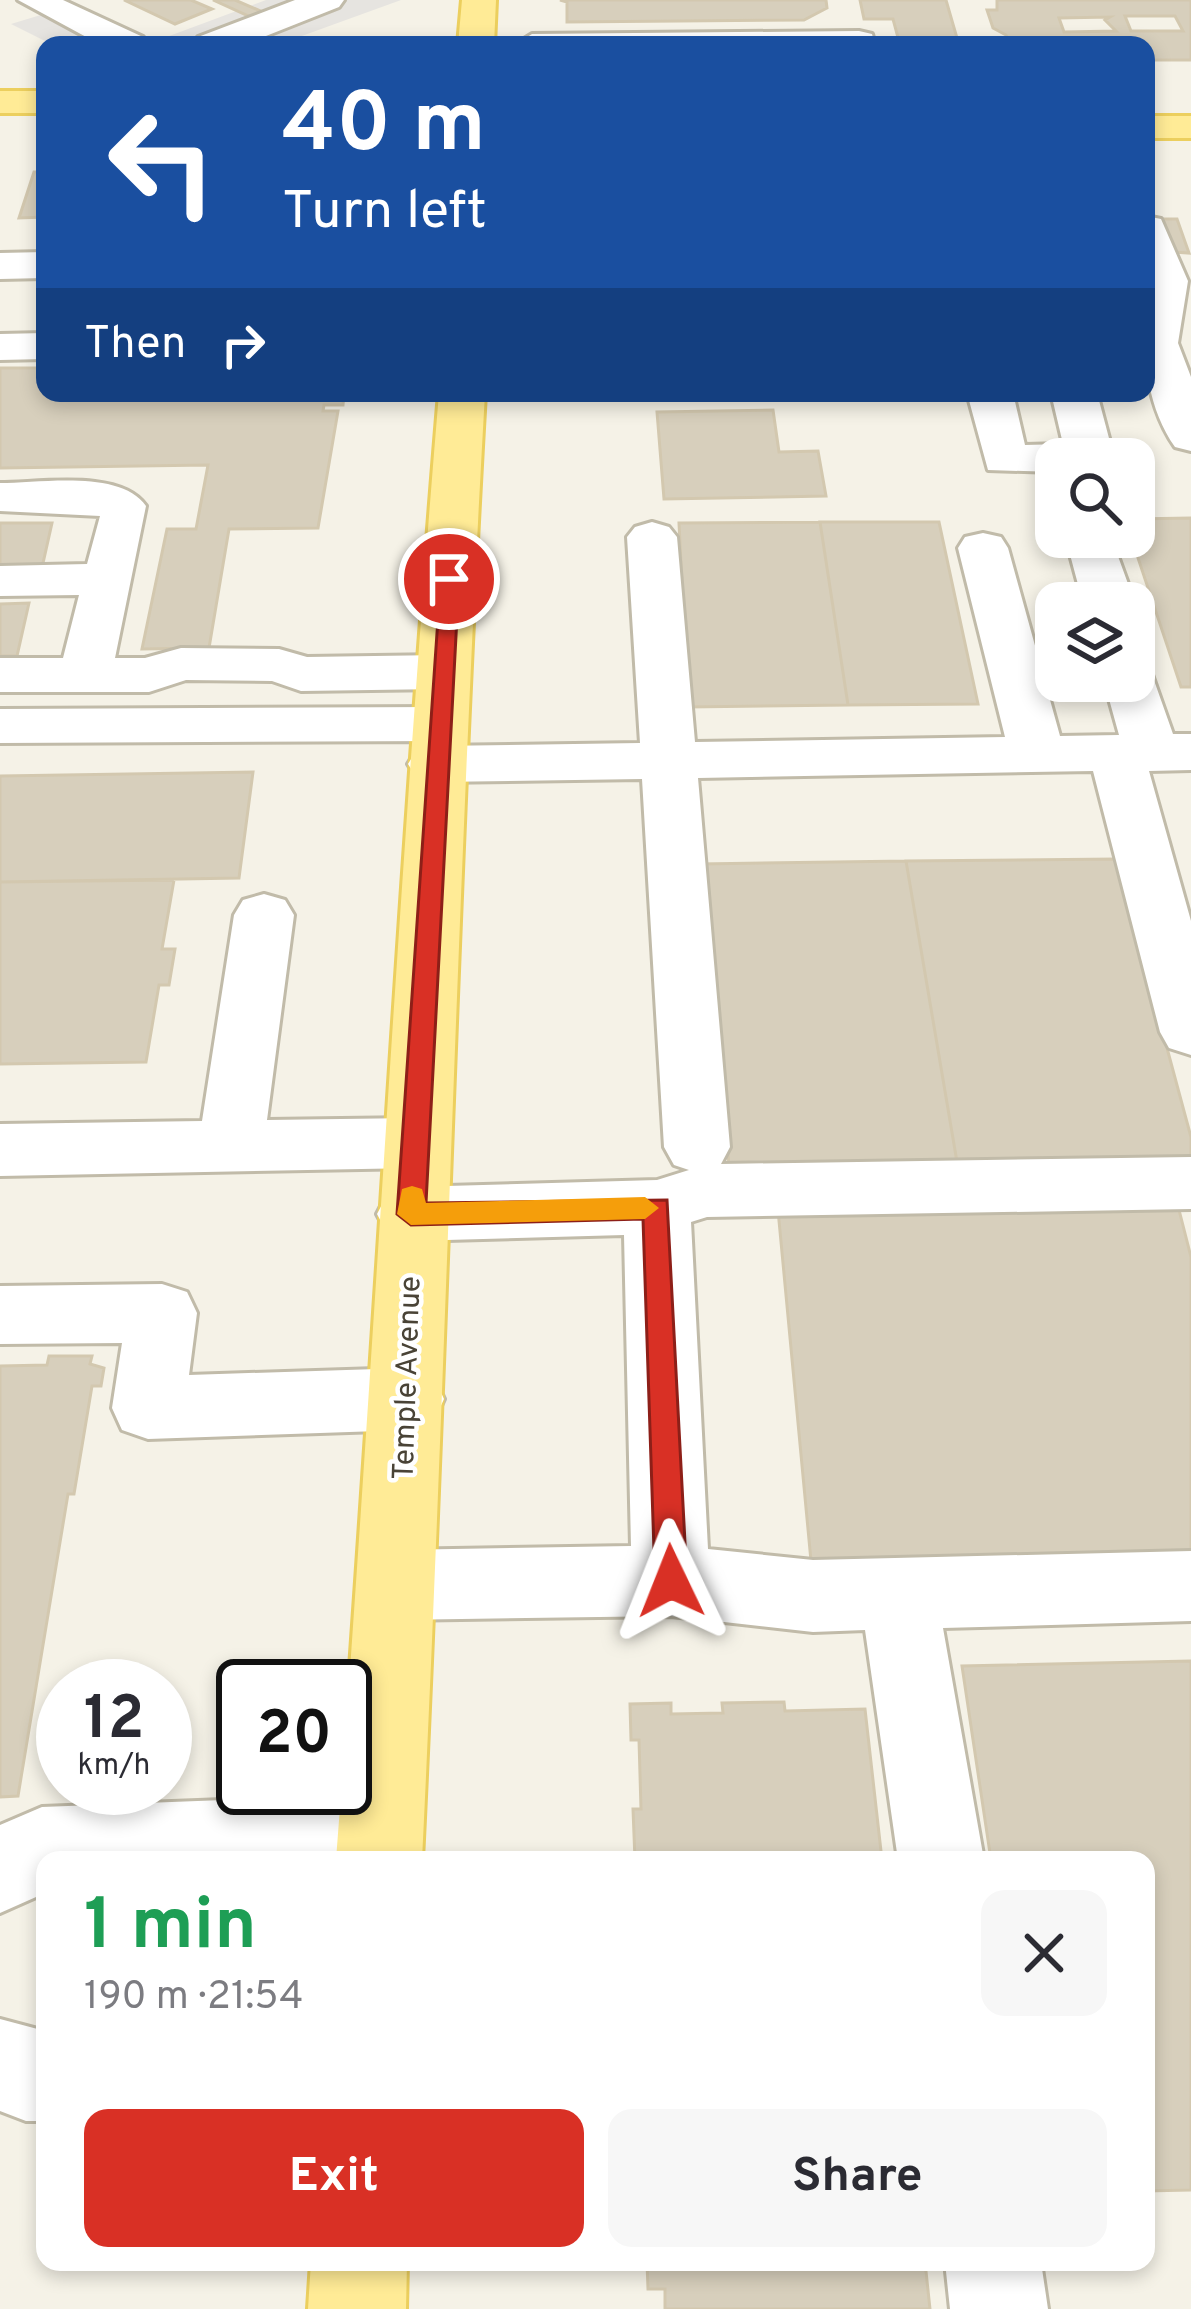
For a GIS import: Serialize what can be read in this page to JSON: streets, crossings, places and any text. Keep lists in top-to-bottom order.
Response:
{
  "streets": {
    "main road": ["Temple Avenue"]
  },
  "page": {
    "turn": ["40 m", "Turn left"],
    "then": "Then",
    "speed": "12 km/h",
    "limit": "20",
    "heading": ["1 min", "190 m · 21:54"],
    "buttons": ["Exit", "Share"]
  }
}
